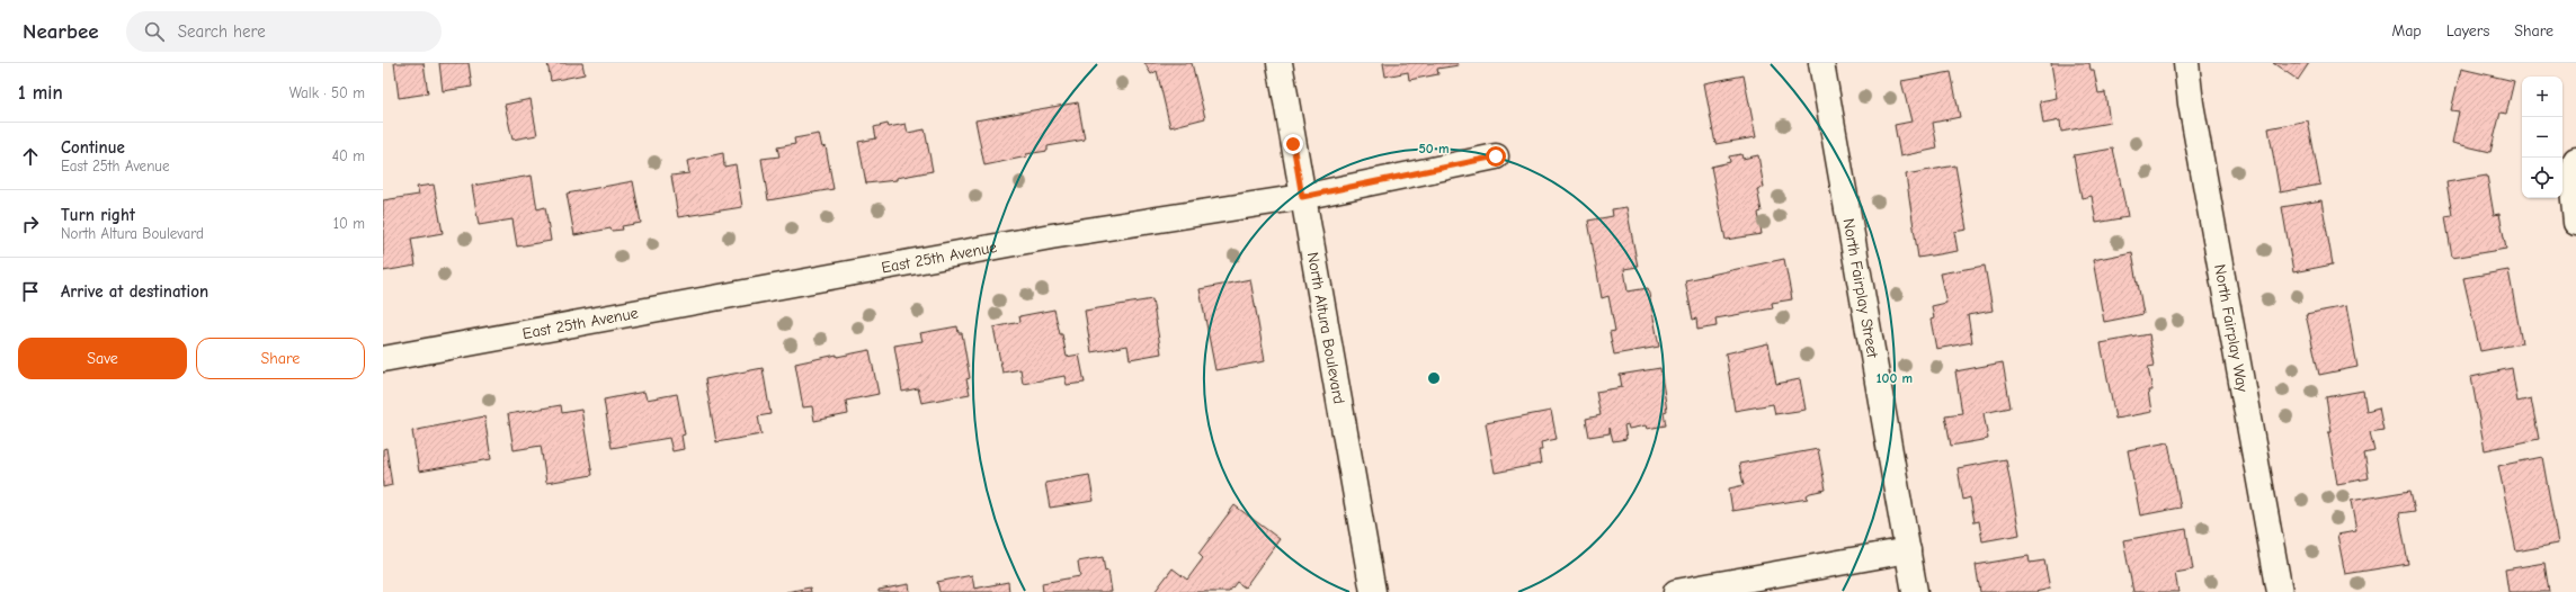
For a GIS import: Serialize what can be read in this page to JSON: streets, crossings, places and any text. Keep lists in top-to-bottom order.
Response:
{
  "streets": {
    "street": [
      "East 25th Avenue",
      "North Fairplay Street",
      "North Altura Boulevard",
      "North Fairplay Way"
    ]
  },
  "crossings": [
    ["East 25th Avenue", "North Altura Boulevard"]
  ],
  "page": {
    "header": "Nearbee",
    "search": "Search here",
    "nav": ["Map", "Layers", "Share"],
    "heading": ["1 min", "Walk · 50 m"],
    "map_buttons": ["+", "−"],
    "list": [
      ["Continue", "East 25th Avenue", "40 m"],
      ["Turn right", "North Altura Boulevard", "10 m"],
      "Arrive at destination"
    ],
    "buttons": ["Save", "Share"]
  },
  "rings": ["50 m", "100 m"]
}
